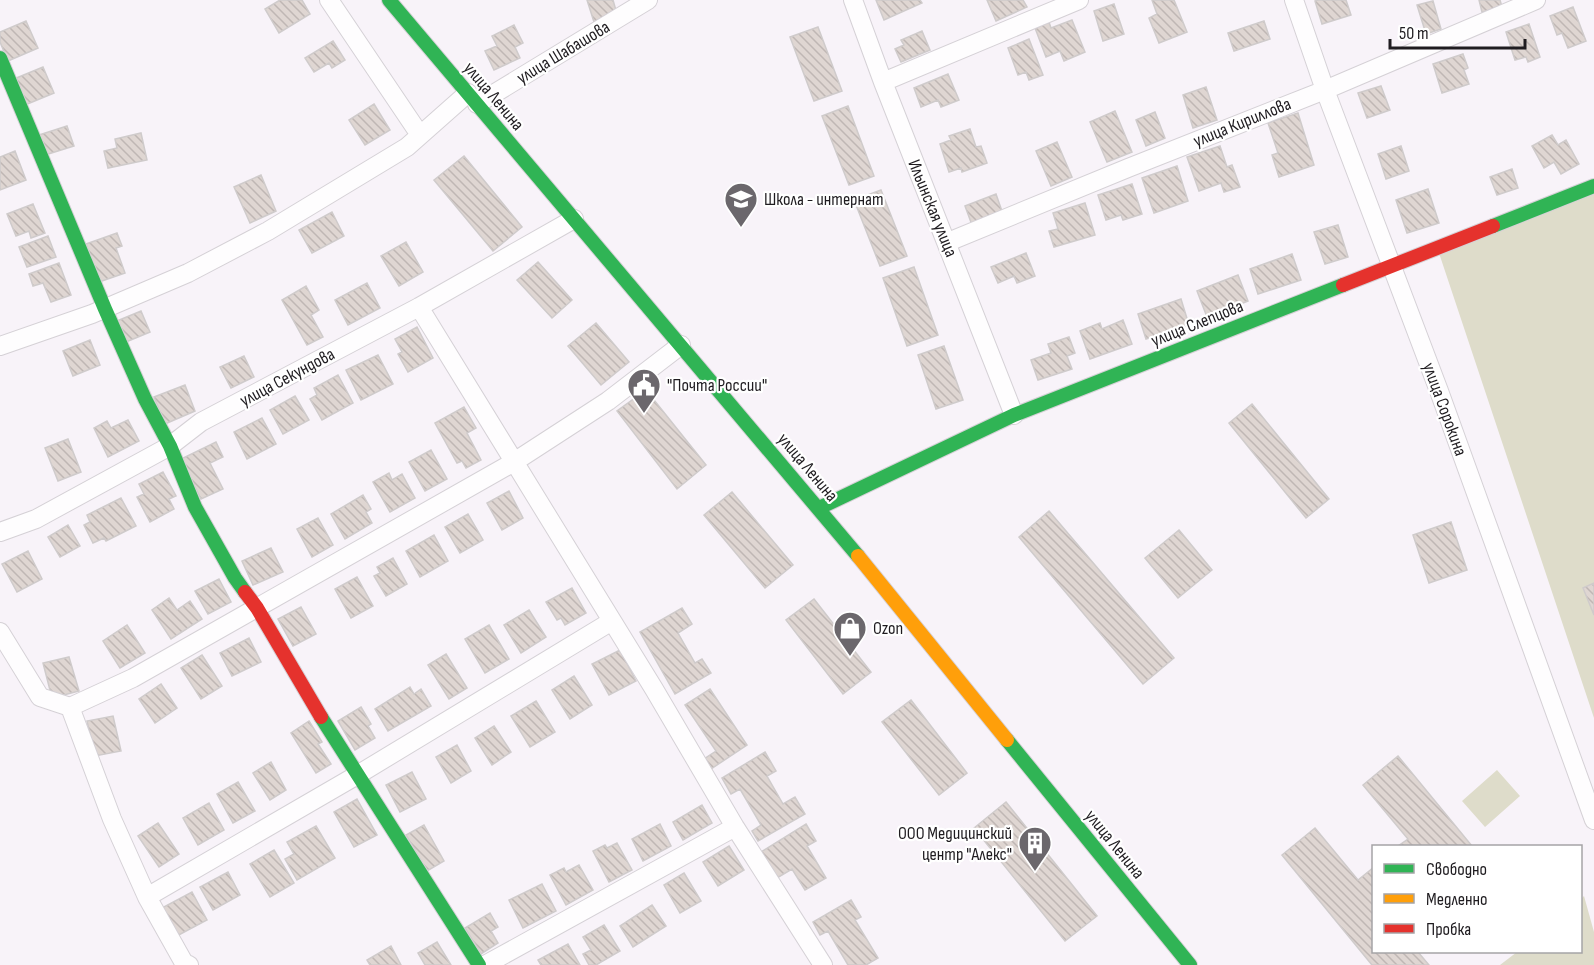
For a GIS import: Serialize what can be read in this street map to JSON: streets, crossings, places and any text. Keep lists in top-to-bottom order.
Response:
{
  "streets": {
    "street": [
      "улица Шабашова",
      "улица Ленина",
      "улица Кириллова",
      "Ильинская улица",
      "улица Слепцова",
      "улица Секундова",
      "улица Сорокина"
    ]
  },
  "crossings": [
    ["улица Шабашова", "улица Ленина"],
    ["улица Ленина", "улица Слепцова"],
    ["улица Ленина", "улица Секундова"],
    ["улица Кириллова", "Ильинская улица"],
    ["улица Кириллова", "улица Сорокина"],
    ["Ильинская улица", "улица Слепцова"],
    ["улица Слепцова", "улица Сорокина"]
  ],
  "places": {
    "school or university": ["Школа - интернат"],
    "public building": ["\"Почта России\""],
    "shop": ["Ozon"],
    "building": ["ООО Медицинский центр \"Алекс\""]
  },
  "legend": ["Свободно", "Медленно", "Пробка"],
  "scale_bar": "50 m"
}
